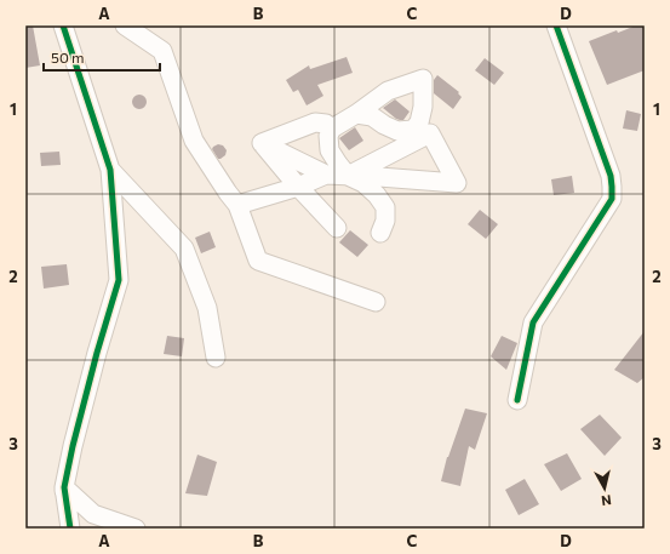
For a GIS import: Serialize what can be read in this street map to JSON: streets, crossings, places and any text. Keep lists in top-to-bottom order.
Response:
{
  "scale_bar": "50 m",
  "north": "bottom",
  "grid": {
    "columns": [
      "A",
      "B",
      "C",
      "D"
    ],
    "rows": ["1", "2", "3"]
  }
}
